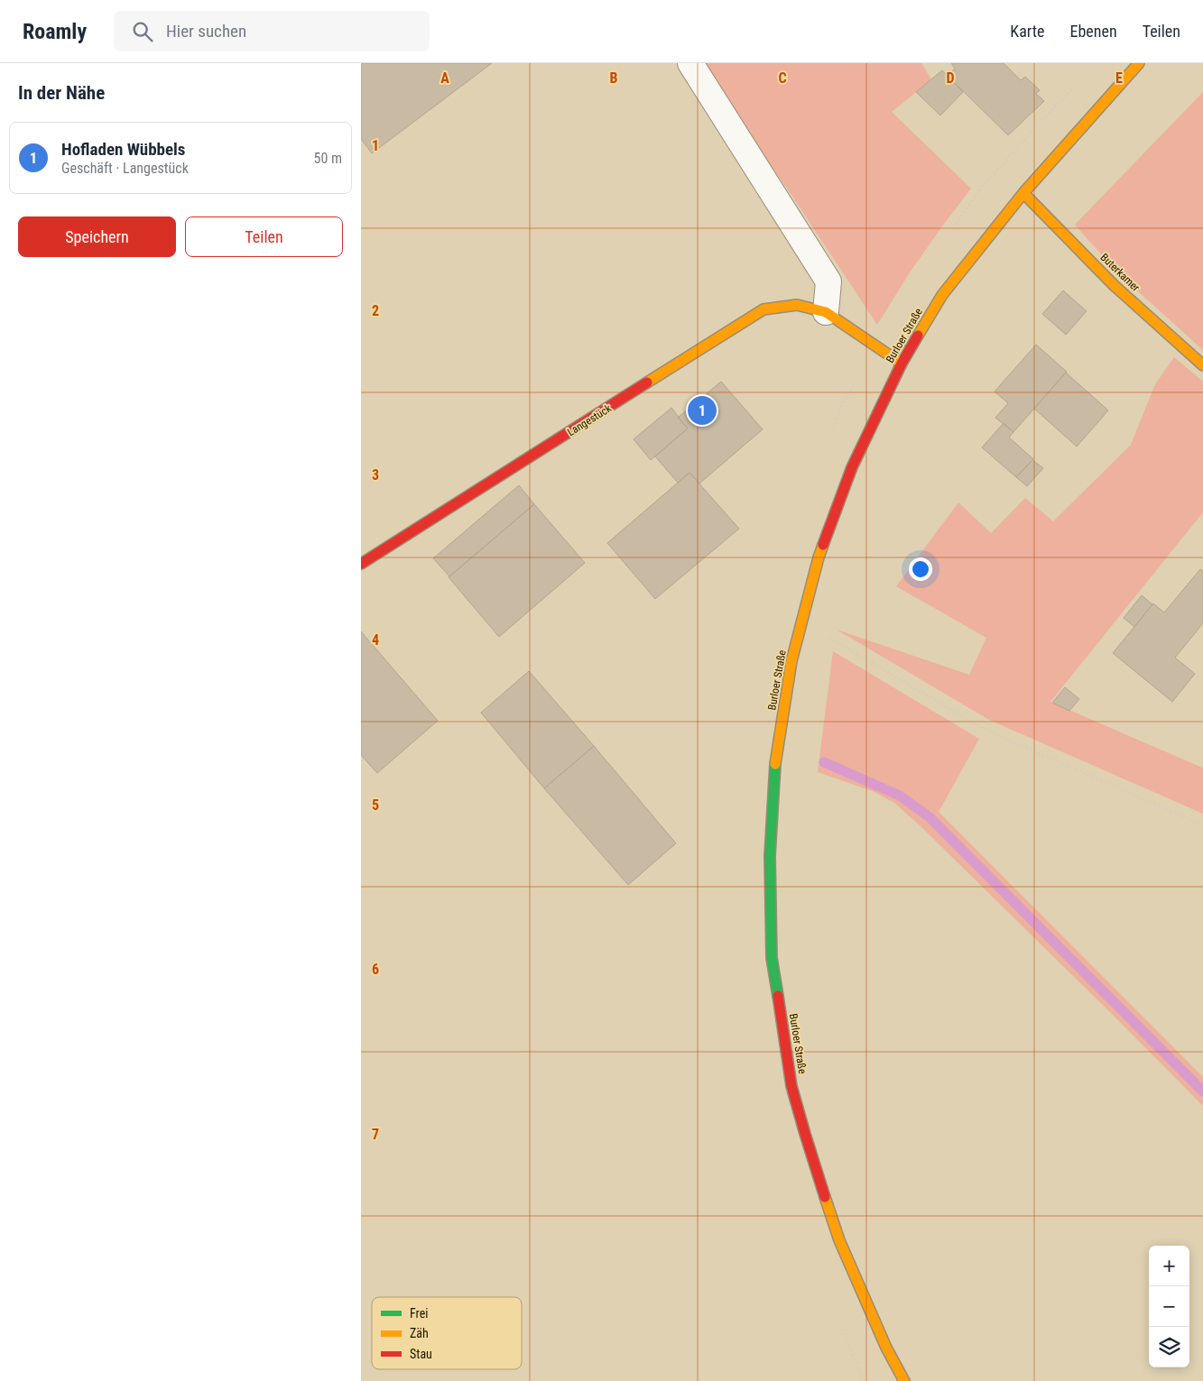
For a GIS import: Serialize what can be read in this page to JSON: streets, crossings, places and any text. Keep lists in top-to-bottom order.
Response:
{
  "streets": {
    "main road": ["Buterkamer", "Burloer Straße", "Langestück"]
  },
  "crossings": [
    ["Buterkamer", "Burloer Straße"],
    ["Burloer Straße", "Langestück"]
  ],
  "legend": ["Frei", "Zäh", "Stau"],
  "page": {
    "header": "Roamly",
    "search": "Hier suchen",
    "nav": ["Karte", "Ebenen", "Teilen"],
    "heading": "In der Nähe",
    "list": [
      {
        "mark": "1",
        "name": "Hofladen Wübbels",
        "note": "Geschäft · Langestück",
        "value": "50 m"
      }
    ],
    "buttons": ["Speichern", "Teilen"],
    "pins": "1",
    "map_buttons": ["+", "−"]
  },
  "grid": {
    "columns": [
      "A",
      "B",
      "C",
      "D",
      "E"
    ],
    "rows": [
      "1",
      "2",
      "3",
      "4",
      "5",
      "6",
      "7"
    ]
  }
}
